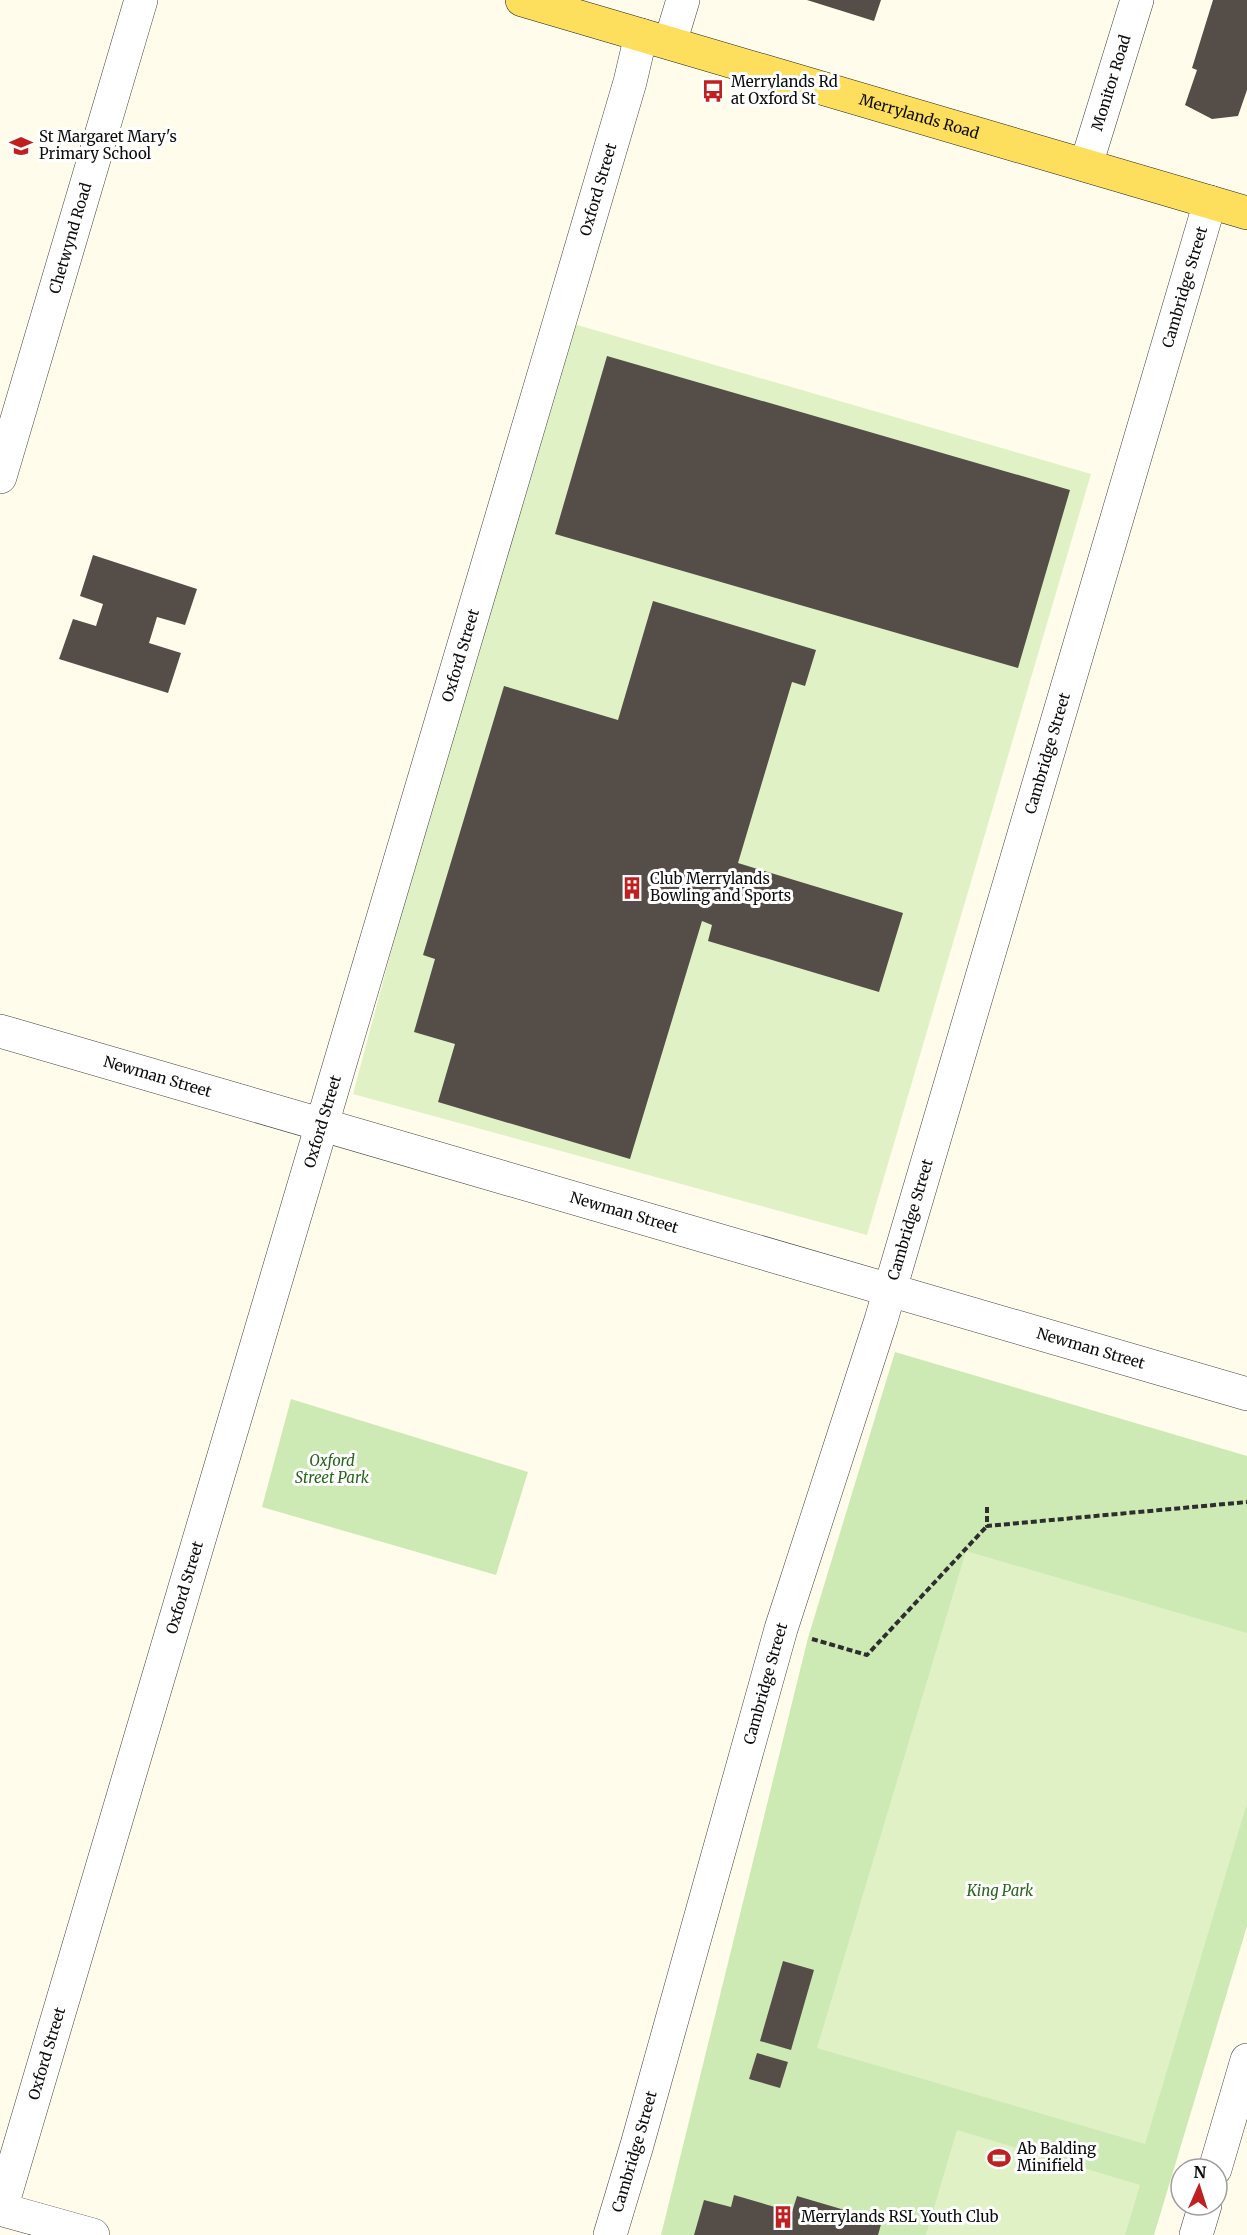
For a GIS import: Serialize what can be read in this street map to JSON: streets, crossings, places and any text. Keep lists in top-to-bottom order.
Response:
{
  "streets": {
    "main road": ["Merrylands Road"],
    "street": [
      "Monitor Road",
      "Oxford Street",
      "Chetwynd Road",
      "Cambridge Street",
      "Newman Street"
    ]
  },
  "crossings": [
    ["Monitor Road", "Merrylands Road"],
    ["Merrylands Road", "Oxford Street"],
    ["Merrylands Road", "Cambridge Street"],
    ["Oxford Street", "Newman Street"],
    ["Cambridge Street", "Newman Street"]
  ],
  "parks": ["Oxford Street Park", "King Park"],
  "places": {
    "bus stop": ["Merrylands Rd at Oxford St"],
    "school or university": ["St Margaret Mary's Primary School"],
    "building": ["Club Merrylands Bowling and Sports", "Merrylands RSL Youth Club"],
    "sports": ["Ab Balding Minifield"]
  },
  "north": "top"
}
